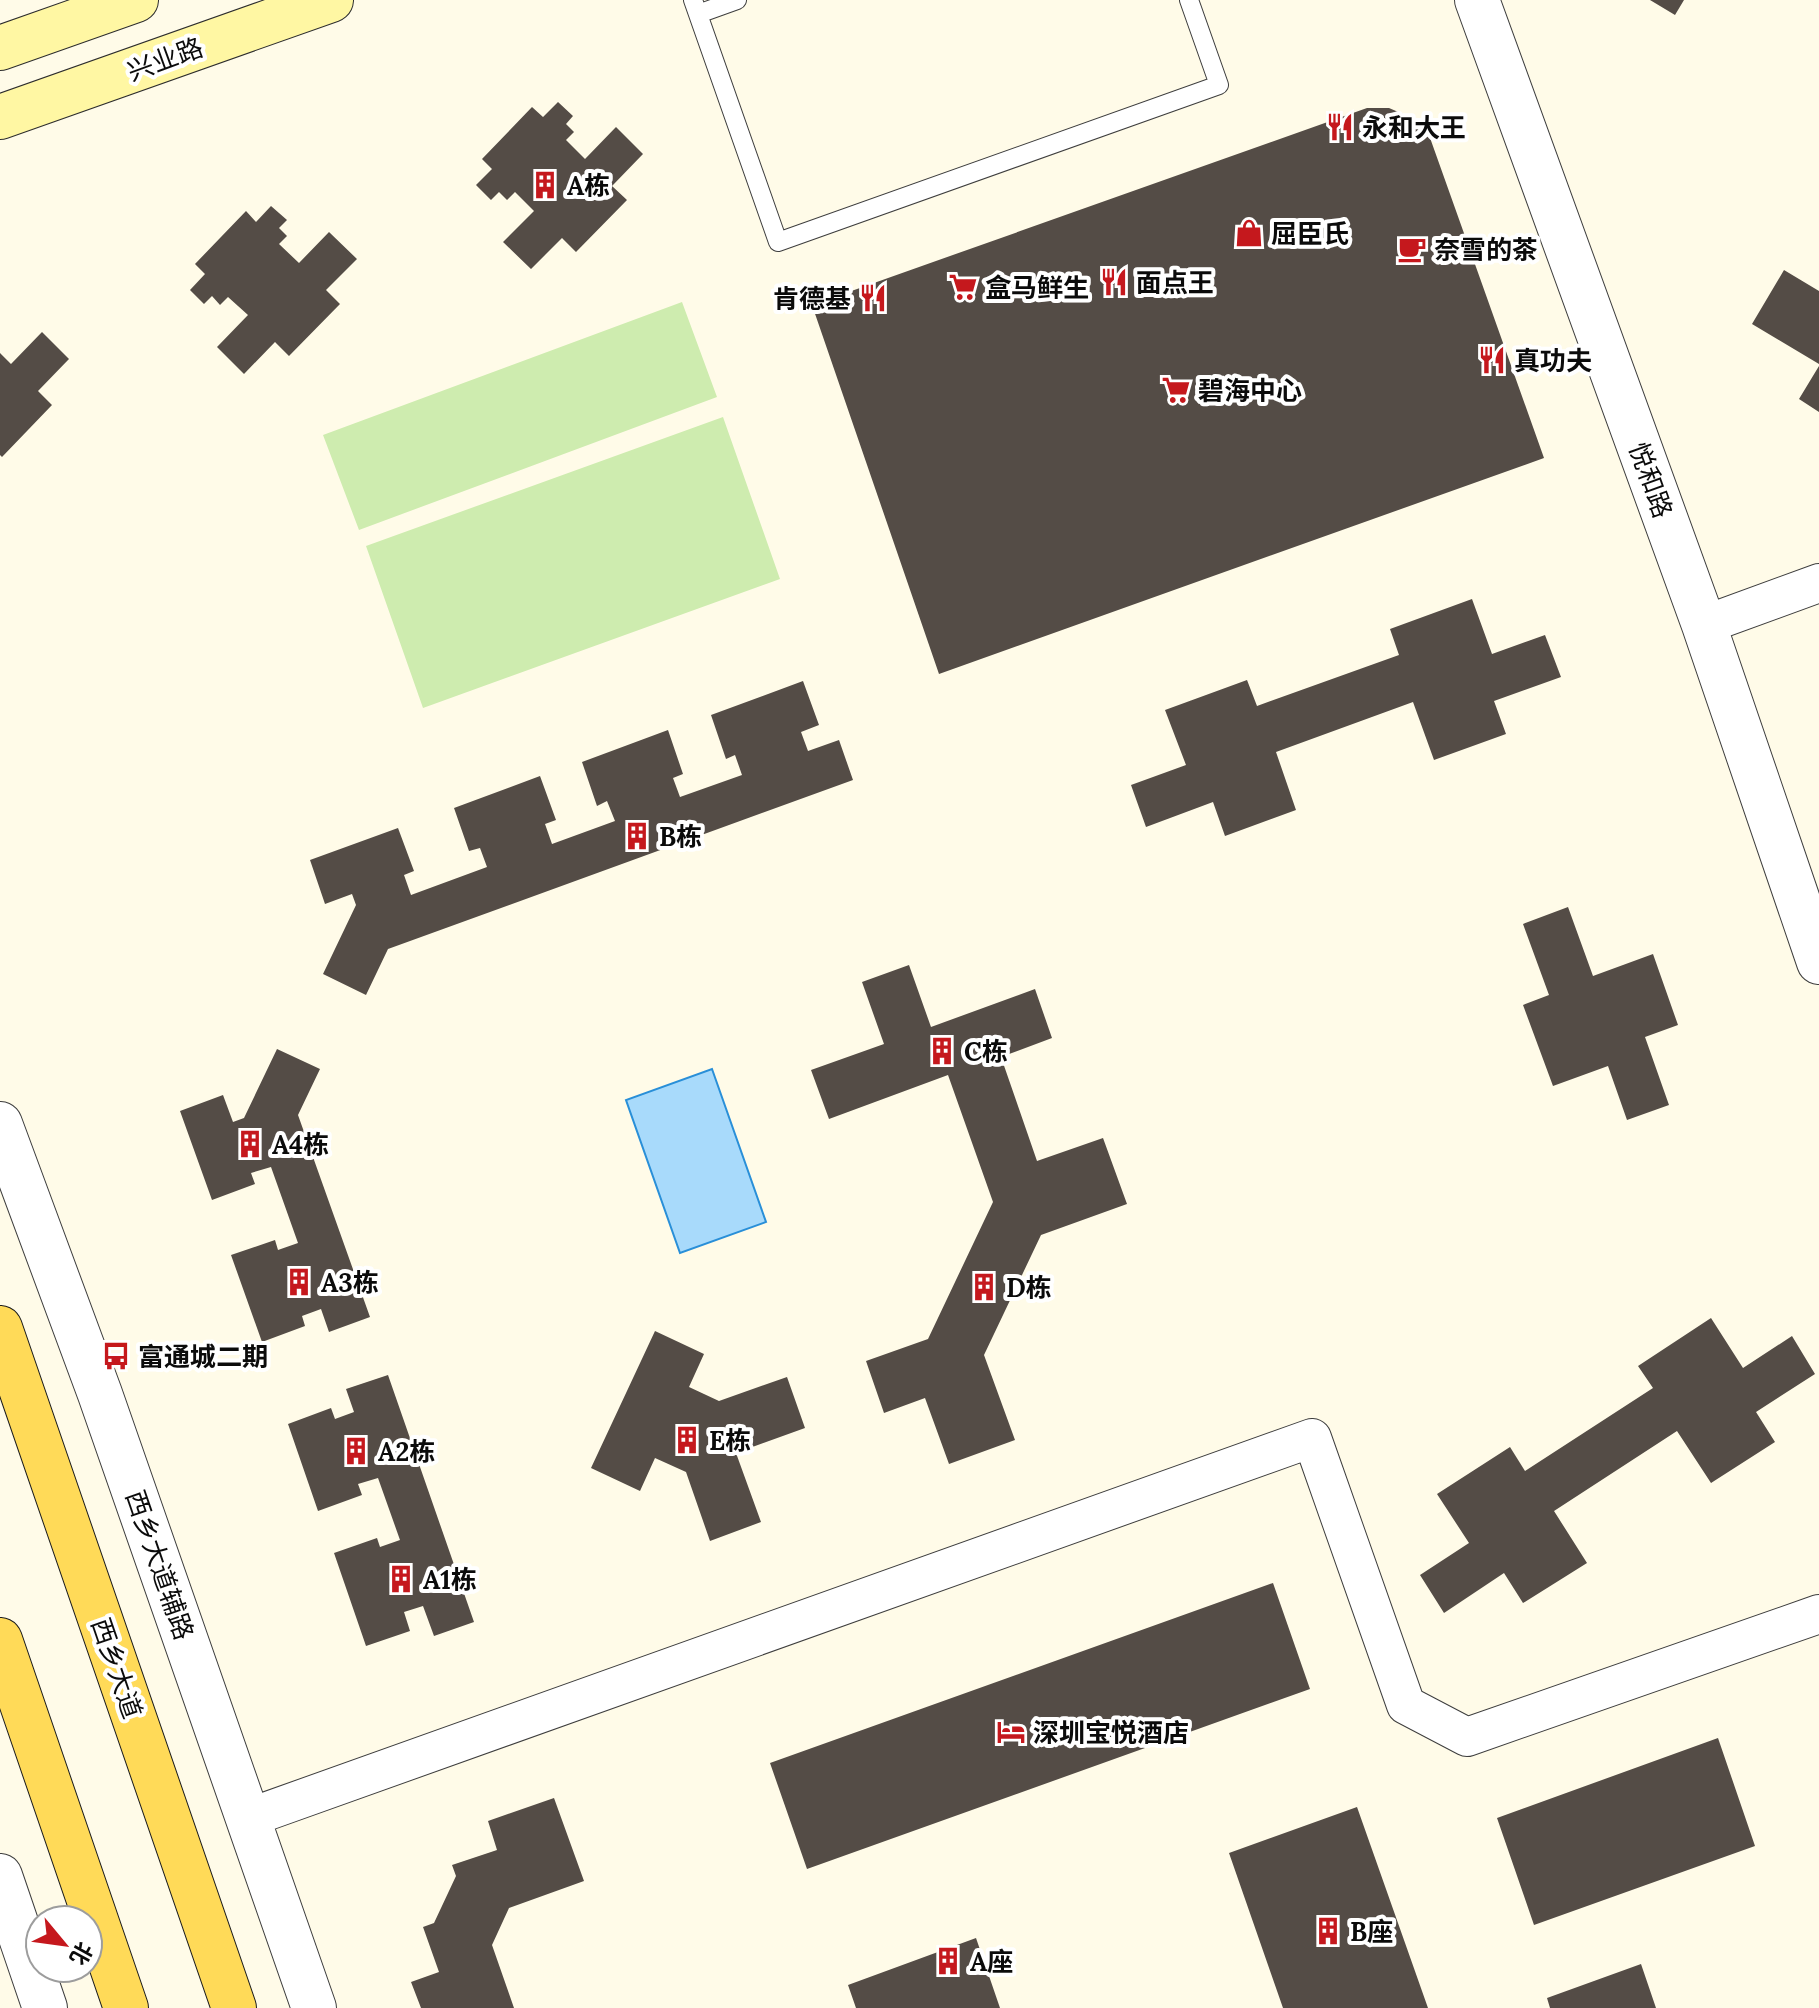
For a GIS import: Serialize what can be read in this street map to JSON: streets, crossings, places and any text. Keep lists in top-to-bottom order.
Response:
{
  "streets": {
    "main road": ["兴业路", "西乡大道"],
    "street": ["悦和路", "西乡大道辅路"]
  },
  "places": {
    "restaurant": [
      "永和大王",
      "面点王",
      "肯德基",
      "真功夫"
    ],
    "building": [
      "A栋",
      "B栋",
      "C栋",
      "A4栋",
      "A3栋",
      "D栋",
      "E栋",
      "A2栋",
      "A1栋",
      "B座",
      "A座"
    ],
    "shop": ["屈臣氏"],
    "cafe": ["奈雪的茶"],
    "supermarket": ["盒马鲜生", "碧海中心"],
    "bus stop": ["富通城二期"],
    "hotel": ["深圳宝悦酒店"]
  },
  "north": "bottom right"
}
